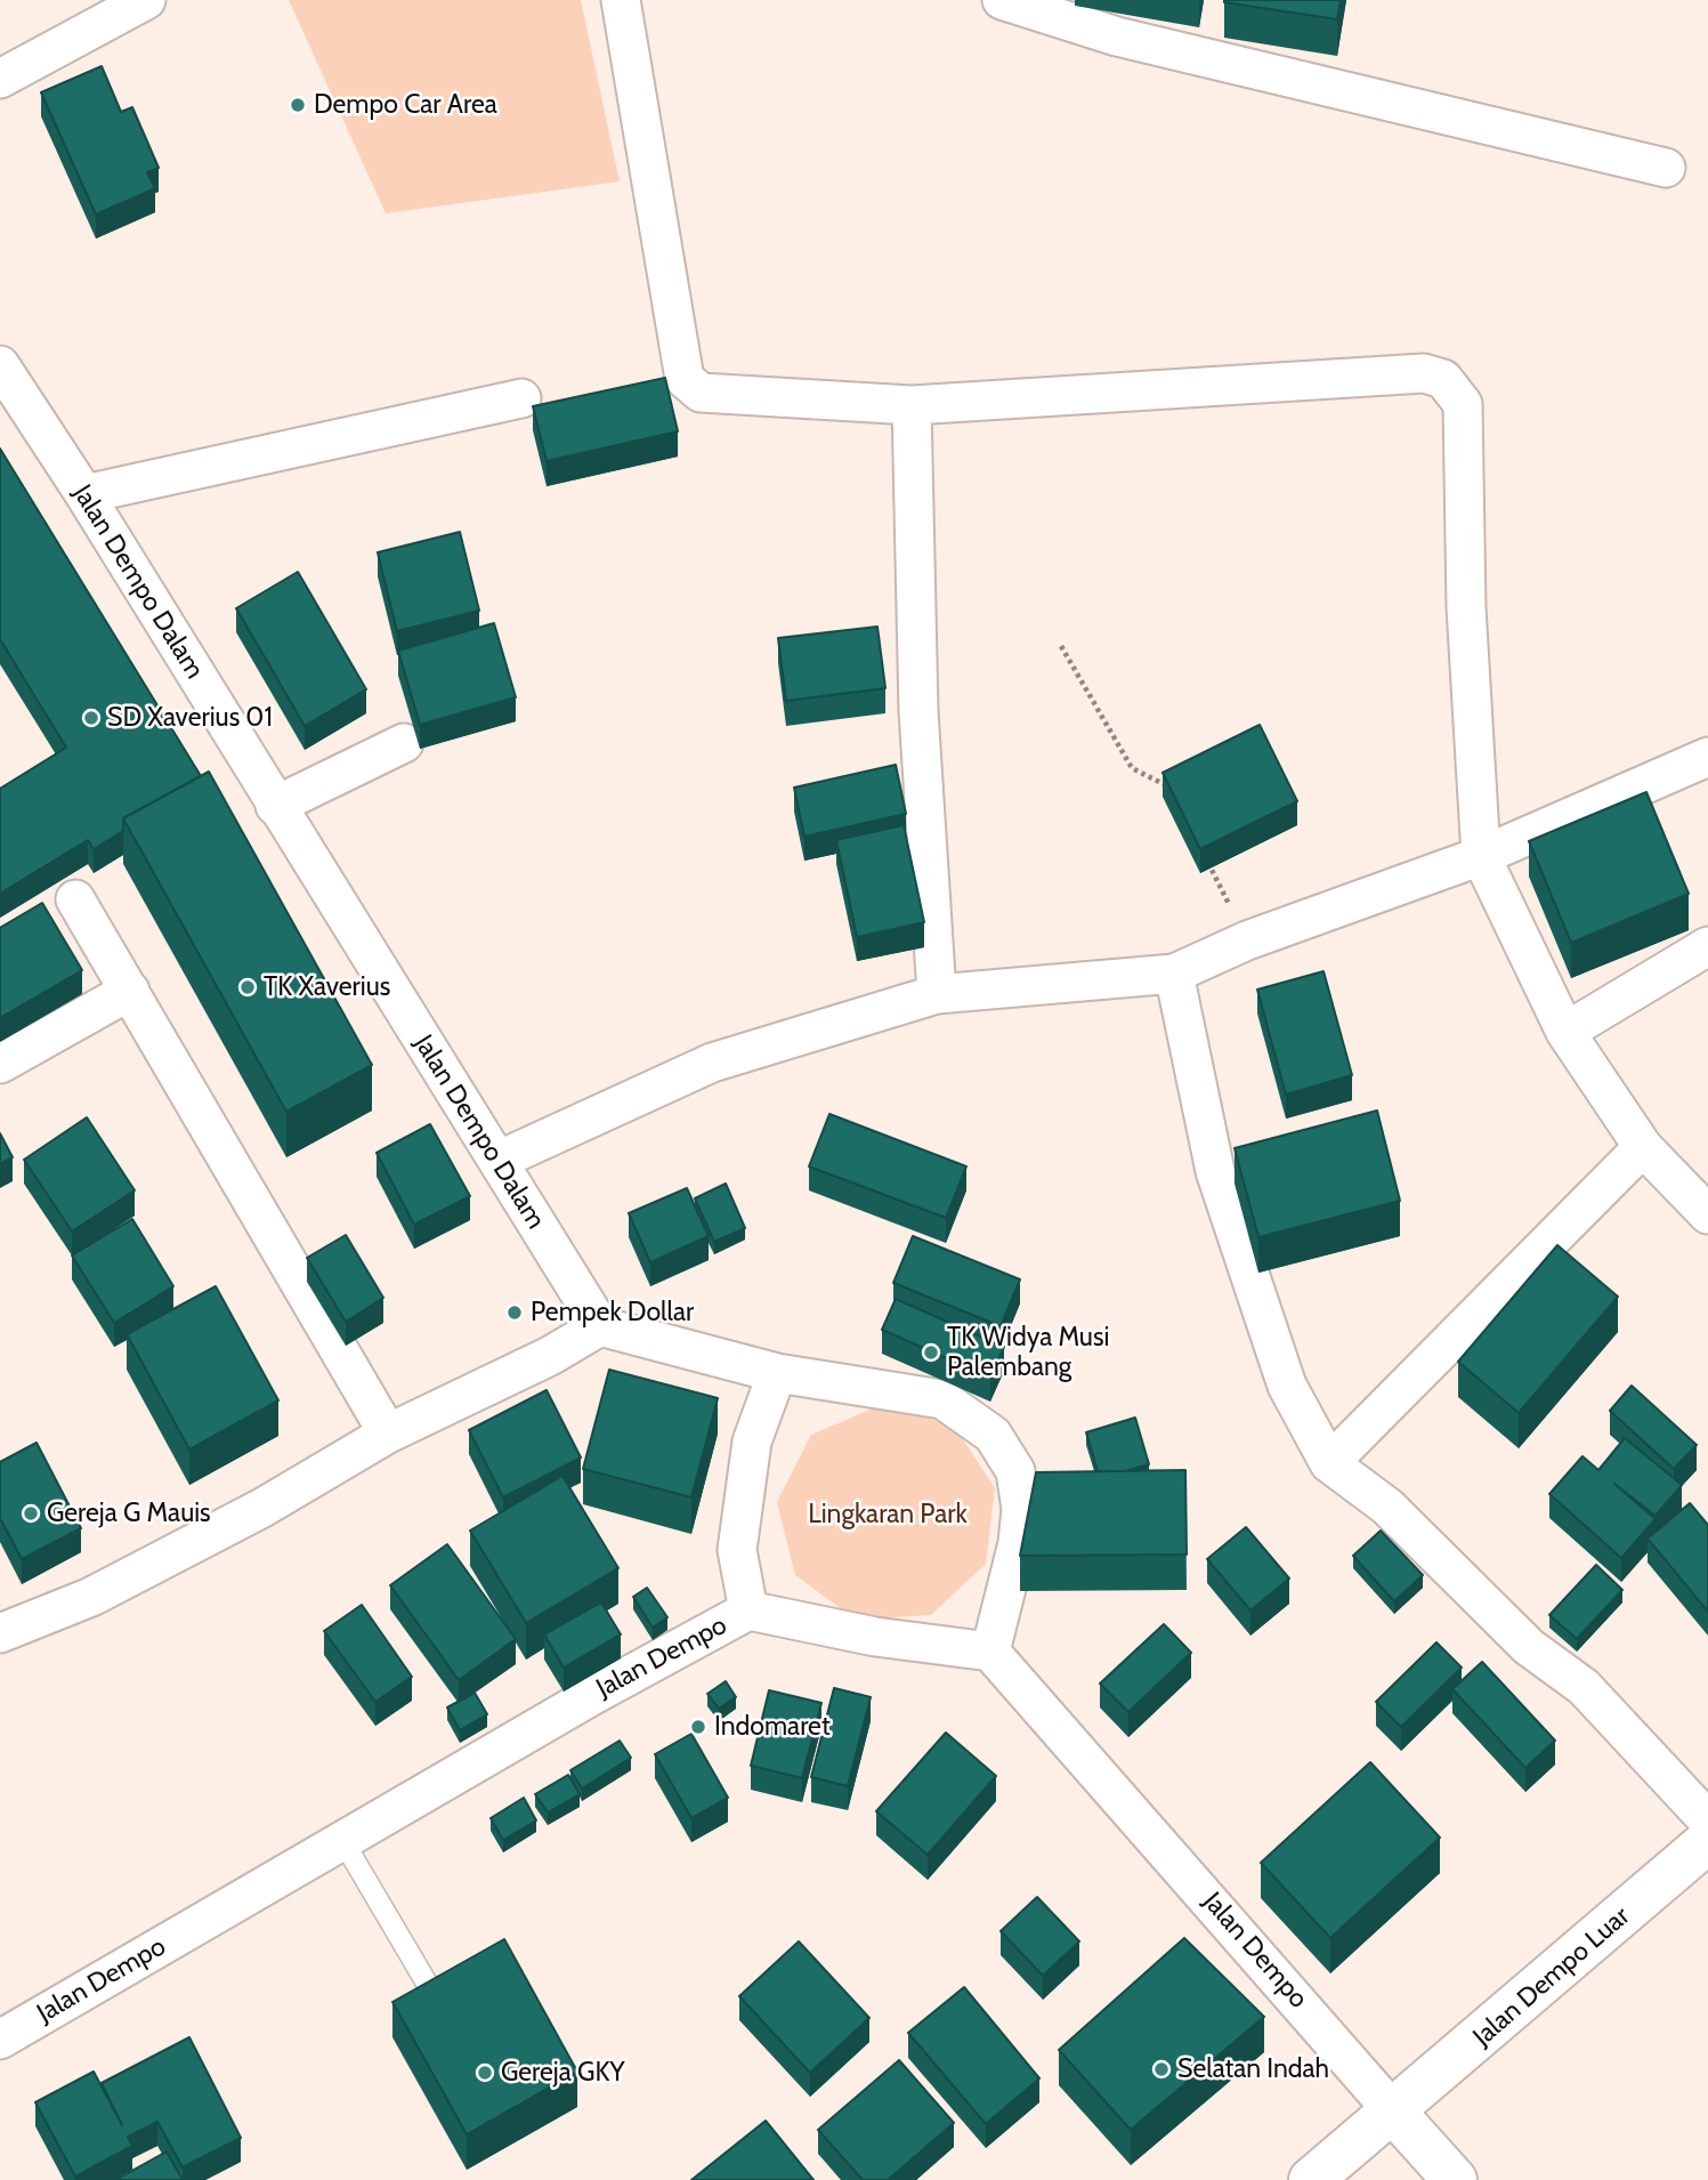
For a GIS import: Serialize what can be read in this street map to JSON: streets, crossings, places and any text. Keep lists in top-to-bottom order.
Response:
{
  "streets": {
    "street": ["Jalan Dempo Dalam", "Jalan Dempo", "Jalan Dempo Luar"]
  },
  "crossings": [
    ["Jalan Dempo", "Jalan Dempo Luar"]
  ],
  "parks": ["Lingkaran Park"],
  "places": [
    "Dempo Car Area",
    "SD Xaverius 01",
    "TK Xaverius",
    "Pempek Dollar",
    "TK Widya Musi Palembang",
    "Gereja G Mauis",
    "Indomaret",
    "Selatan Indah",
    "Gereja GKY"
  ]
}
